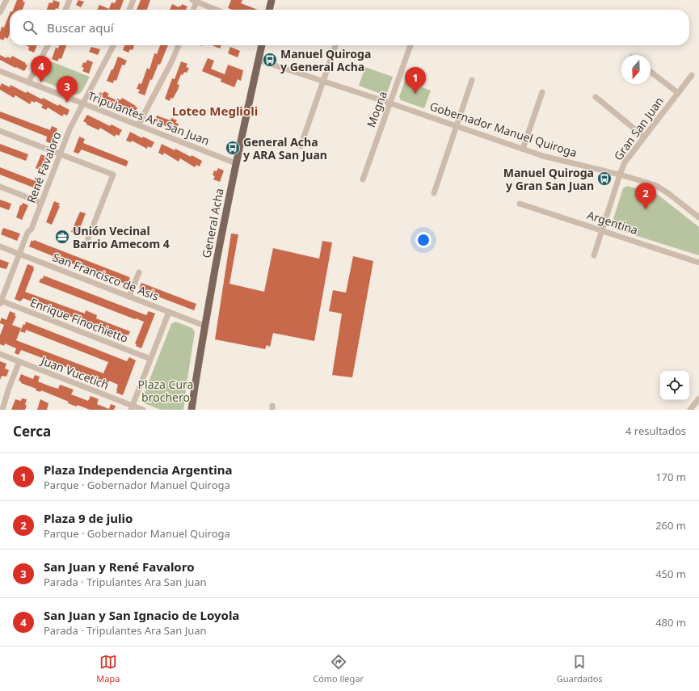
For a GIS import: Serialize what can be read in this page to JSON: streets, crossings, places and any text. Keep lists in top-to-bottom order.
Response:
{
  "streets": {
    "main road": ["General Acha"],
    "street": [
      "Mogna",
      "Tripulantes Ara San Juan",
      "Gran San Juan",
      "Gobernador Manuel Quiroga",
      "René Favaloro",
      "Argentina",
      "San Francisco de Asis",
      "Enrique Finochietto",
      "Juan Vucetich"
    ]
  },
  "crossings": [
    ["Mogna", "Gobernador Manuel Quiroga"],
    ["Tripulantes Ara San Juan", "René Favaloro"],
    ["Tripulantes Ara San Juan", "General Acha"],
    ["Gran San Juan", "Gobernador Manuel Quiroga"],
    ["Gran San Juan", "Argentina"],
    ["Gobernador Manuel Quiroga", "General Acha"],
    ["René Favaloro", "San Francisco de Asis"],
    ["René Favaloro", "Enrique Finochietto"],
    ["General Acha", "San Francisco de Asis"]
  ],
  "districts": ["Loteo Meglioli"],
  "parks": ["Plaza Cura brochero"],
  "places": {
    "bus stop": ["Manuel Quiroga y General Acha", "General Acha y ARA San Juan", "Manuel Quiroga y Gran San Juan"],
    "office": ["Unión Vecinal Barrio Amecom 4"]
  },
  "north": "bottom",
  "page": {
    "search": "Buscar aquí",
    "pins": [
      "4",
      "1",
      "3",
      "2"
    ],
    "heading": ["Cerca", "4 resultados"],
    "list": [
      {
        "mark": "1",
        "name": "Plaza Independencia Argentina",
        "note": "Parque · Gobernador Manuel Quiroga",
        "value": "170 m"
      },
      {
        "mark": "2",
        "name": "Plaza 9 de julio",
        "note": "Parque · Gobernador Manuel Quiroga",
        "value": "260 m"
      },
      {
        "mark": "3",
        "name": "San Juan y René Favaloro",
        "note": "Parada · Tripulantes Ara San Juan",
        "value": "450 m"
      },
      {
        "mark": "4",
        "name": "San Juan y San Ignacio de Loyola",
        "note": "Parada · Tripulantes Ara San Juan",
        "value": "480 m"
      }
    ],
    "nav": ["Mapa", "Cómo llegar", "Guardados"]
  }
}
